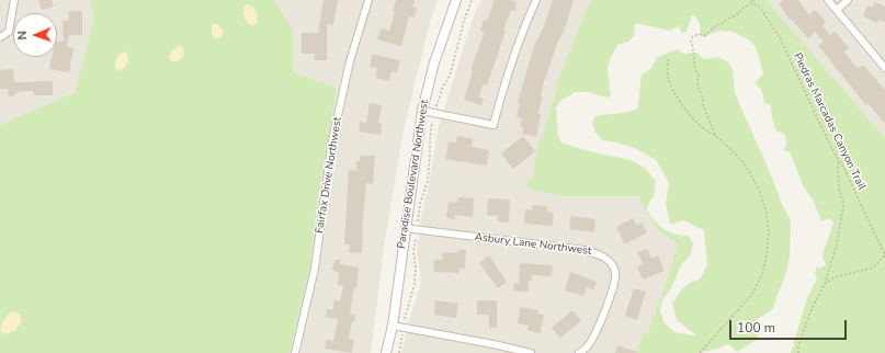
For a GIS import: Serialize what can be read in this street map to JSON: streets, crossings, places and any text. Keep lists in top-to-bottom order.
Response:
{
  "streets": {
    "street": ["Paradise Boulevard Northwest", "Fairfax Drive Northwest", "Asbury Lane Northwest"],
    "path": ["Piedras Marcadas Canyon Trail"]
  },
  "crossings": [
    ["Paradise Boulevard Northwest", "Asbury Lane Northwest"]
  ],
  "scale_bar": "100 m",
  "north": "left"
}
